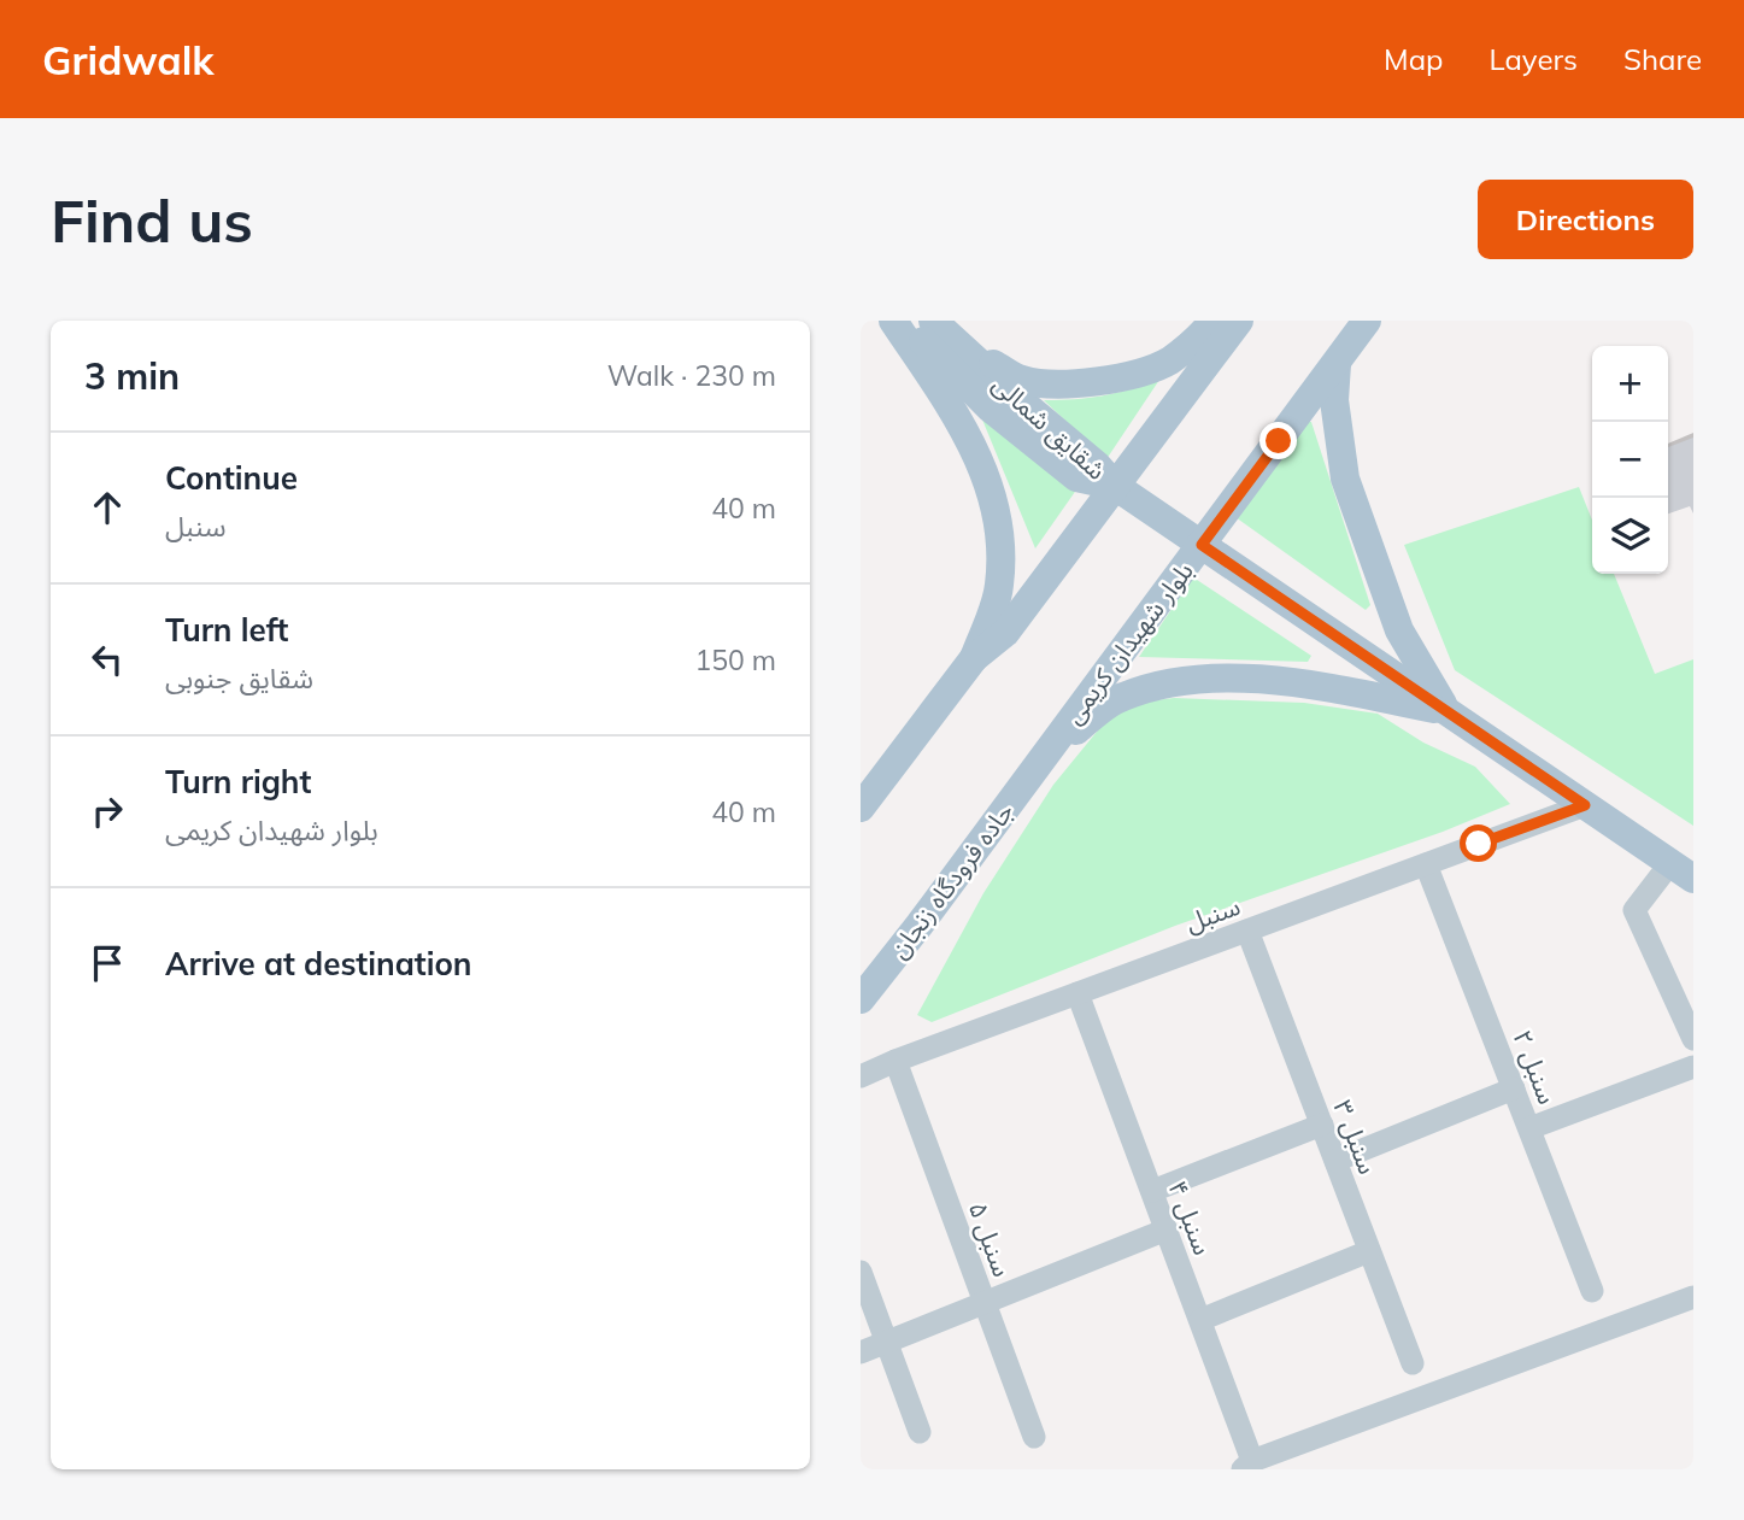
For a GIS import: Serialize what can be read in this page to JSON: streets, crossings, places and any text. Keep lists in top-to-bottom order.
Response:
{
  "streets": {
    "main road": ["شقایق شمالی", "بلوار شهیدان کریمی", "جاده فرودگاه زنجان"],
    "street": [
      "سنبل",
      "سنبل ۲",
      "سنبل ۳",
      "سنبل ۴",
      "سنبل ۵"
    ]
  },
  "crossings": [
    ["بلوار شهیدان کریمی", "جاده فرودگاه زنجان"],
    ["سنبل", "سنبل ۲"],
    ["سنبل", "سنبل ۳"],
    ["سنبل", "سنبل ۴"],
    ["سنبل", "سنبل ۵"]
  ],
  "page": {
    "header": "Gridwalk",
    "nav": ["Map", "Layers", "Share"],
    "buttons": "Directions",
    "title": "Find us",
    "heading": ["3 min", "Walk · 230 m"],
    "map_buttons": ["+", "−"],
    "list": [
      ["Continue", "سنبل", "40 m"],
      ["Turn left", "شقایق جنوبی", "150 m"],
      ["Turn right", "بلوار شهیدان کریمی", "40 m"],
      "Arrive at destination"
    ]
  }
}
